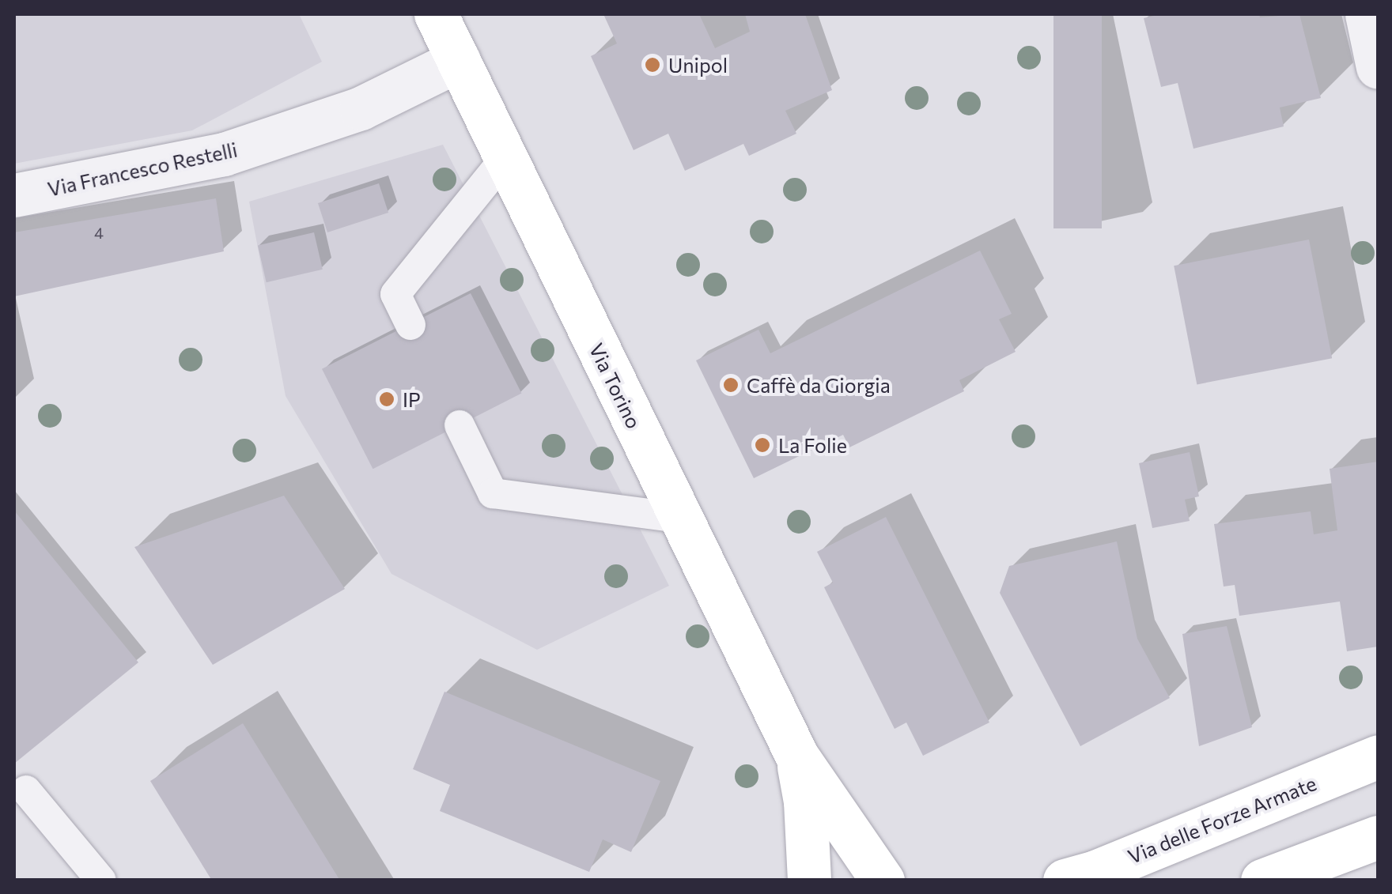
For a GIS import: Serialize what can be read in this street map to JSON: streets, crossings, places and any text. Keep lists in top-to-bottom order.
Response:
{
  "streets": {
    "main road": ["Via Torino", "Via delle Forze Armate"],
    "street": ["Via Francesco Restelli"]
  },
  "crossings": [
    ["Via Francesco Restelli", "Via Torino"]
  ],
  "places": [
    "Unipol",
    "Caffè da Giorgia",
    "IP",
    "La Folie"
  ],
  "house_numbers": ["4"]
}
